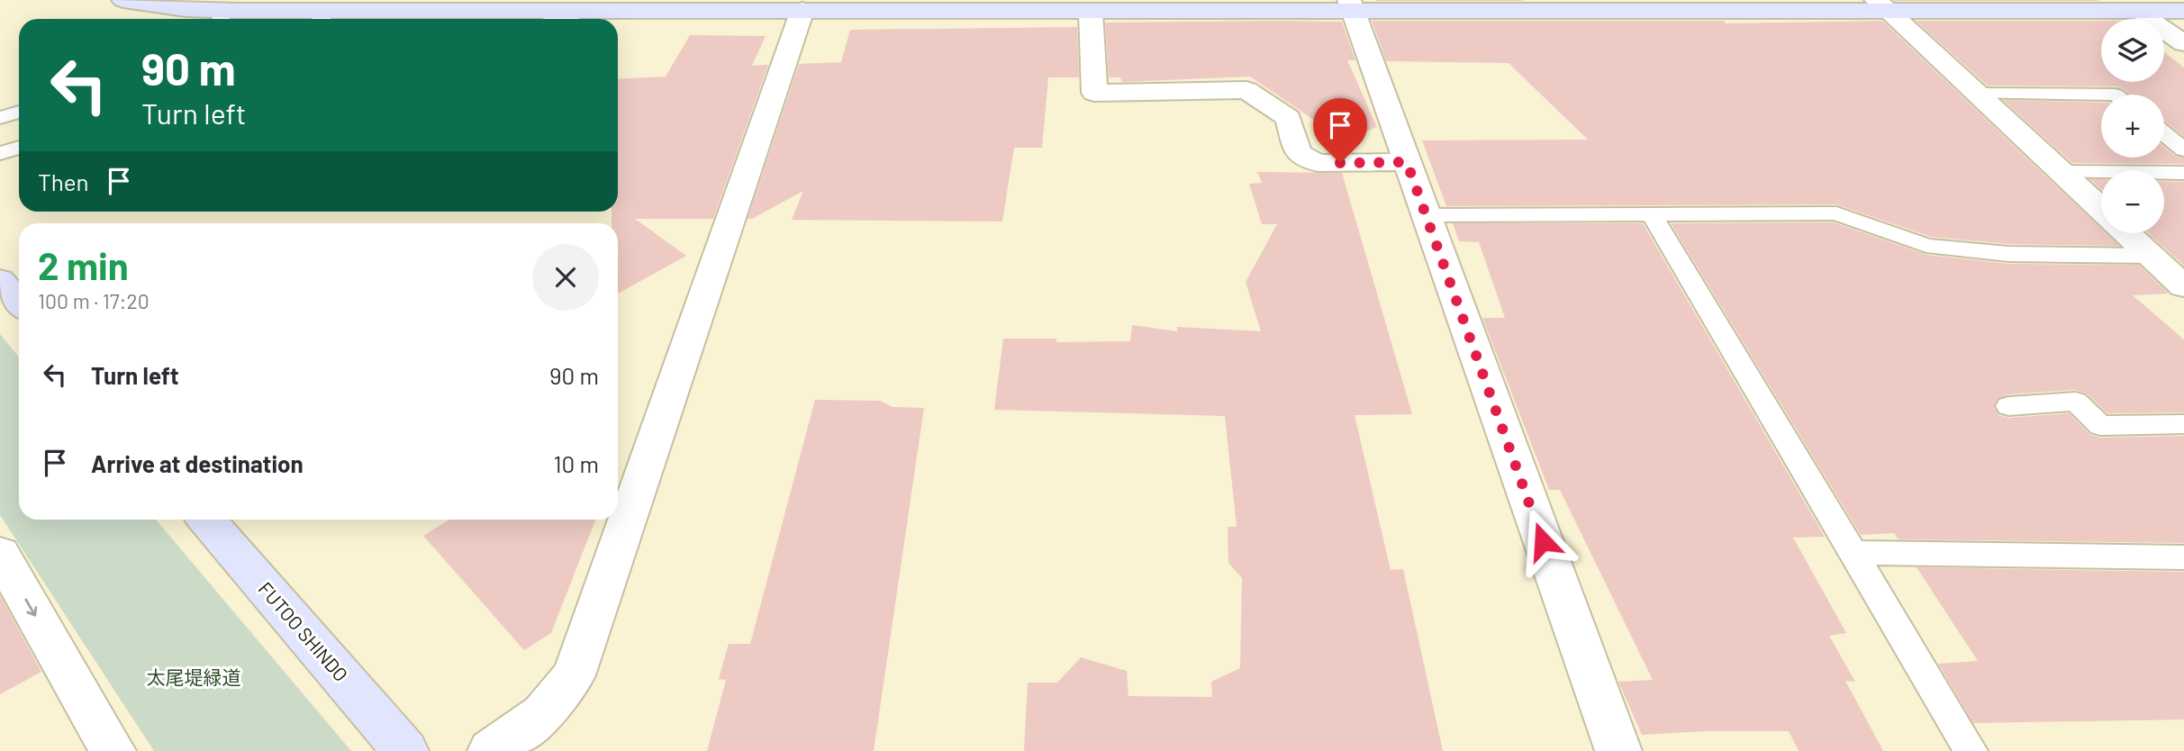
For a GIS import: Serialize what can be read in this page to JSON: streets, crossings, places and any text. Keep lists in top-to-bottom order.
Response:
{
  "streets": {
    "street": ["FUTOO SHINDO"]
  },
  "parks": ["太尾堤緑道"],
  "page": {
    "map_buttons": ["+", "−"],
    "turn": ["90 m", "Turn left"],
    "then": "Then",
    "heading": ["2 min", "100 m · 17:20"],
    "list": [
      {
        "name": "Turn left",
        "value": "90 m"
      },
      {
        "name": "Arrive at destination",
        "value": "10 m"
      }
    ]
  }
}
